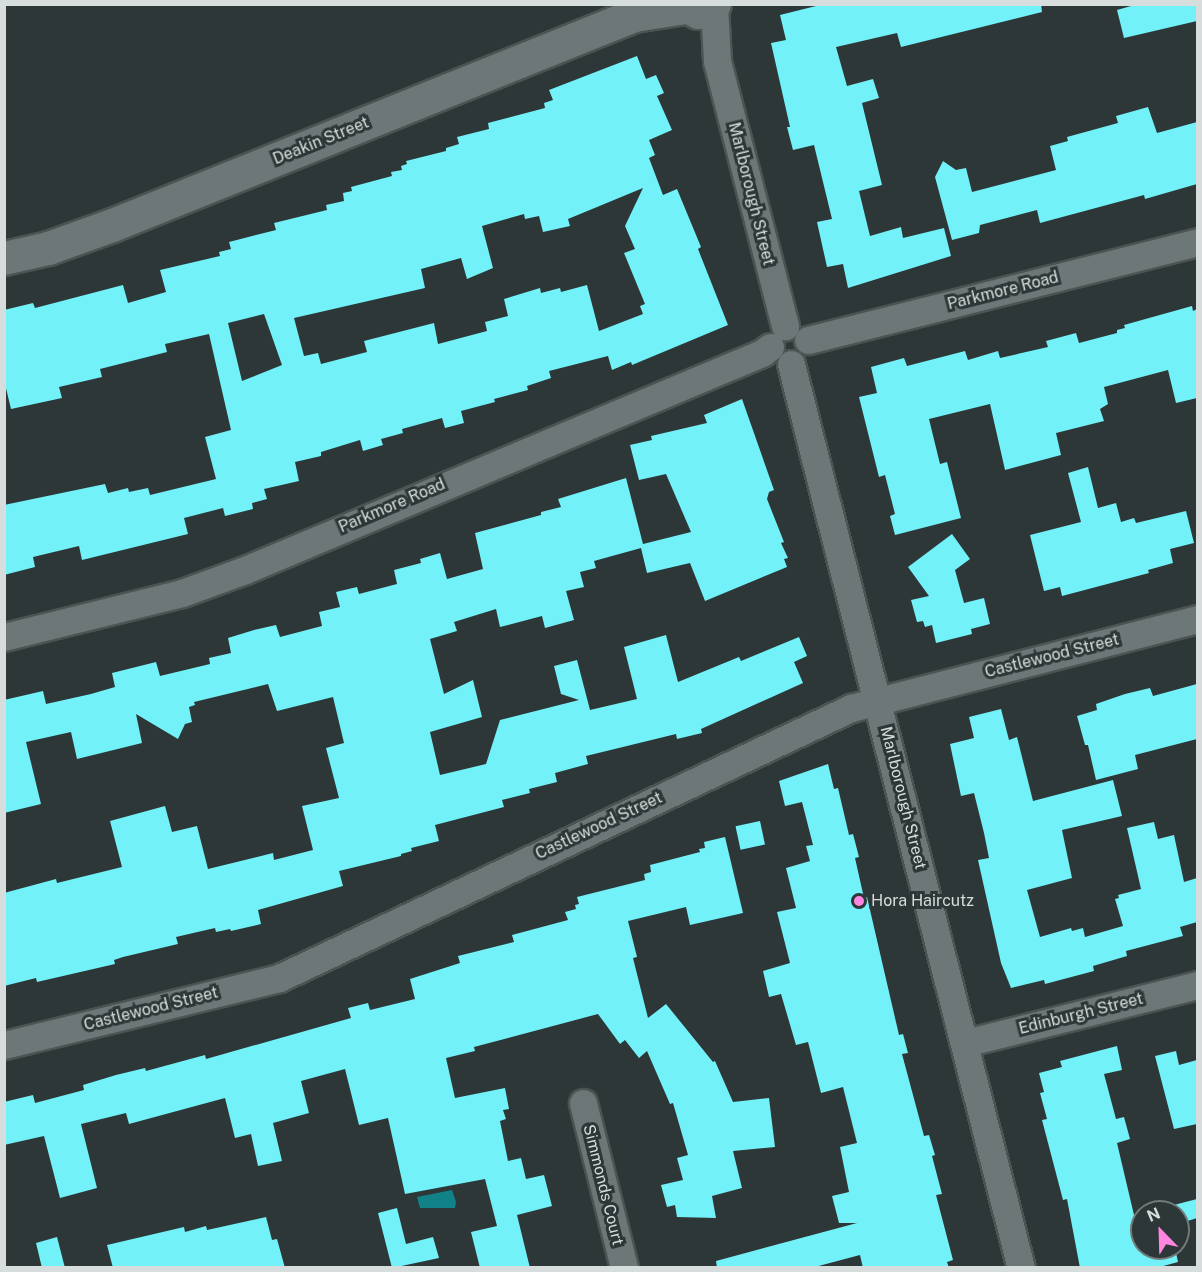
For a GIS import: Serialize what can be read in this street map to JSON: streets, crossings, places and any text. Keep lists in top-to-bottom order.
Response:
{
  "streets": {
    "street": [
      "Deakin Street",
      "Marlborough Street",
      "Parkmore Road",
      "Castlewood Street",
      "Edinburgh Street",
      "Simmonds Court"
    ]
  },
  "crossings": [
    ["Deakin Street", "Marlborough Street"],
    ["Marlborough Street", "Parkmore Road"],
    ["Marlborough Street", "Castlewood Street"],
    ["Marlborough Street", "Edinburgh Street"]
  ],
  "places": ["Hora Haircutz"],
  "north": "top left"
}
